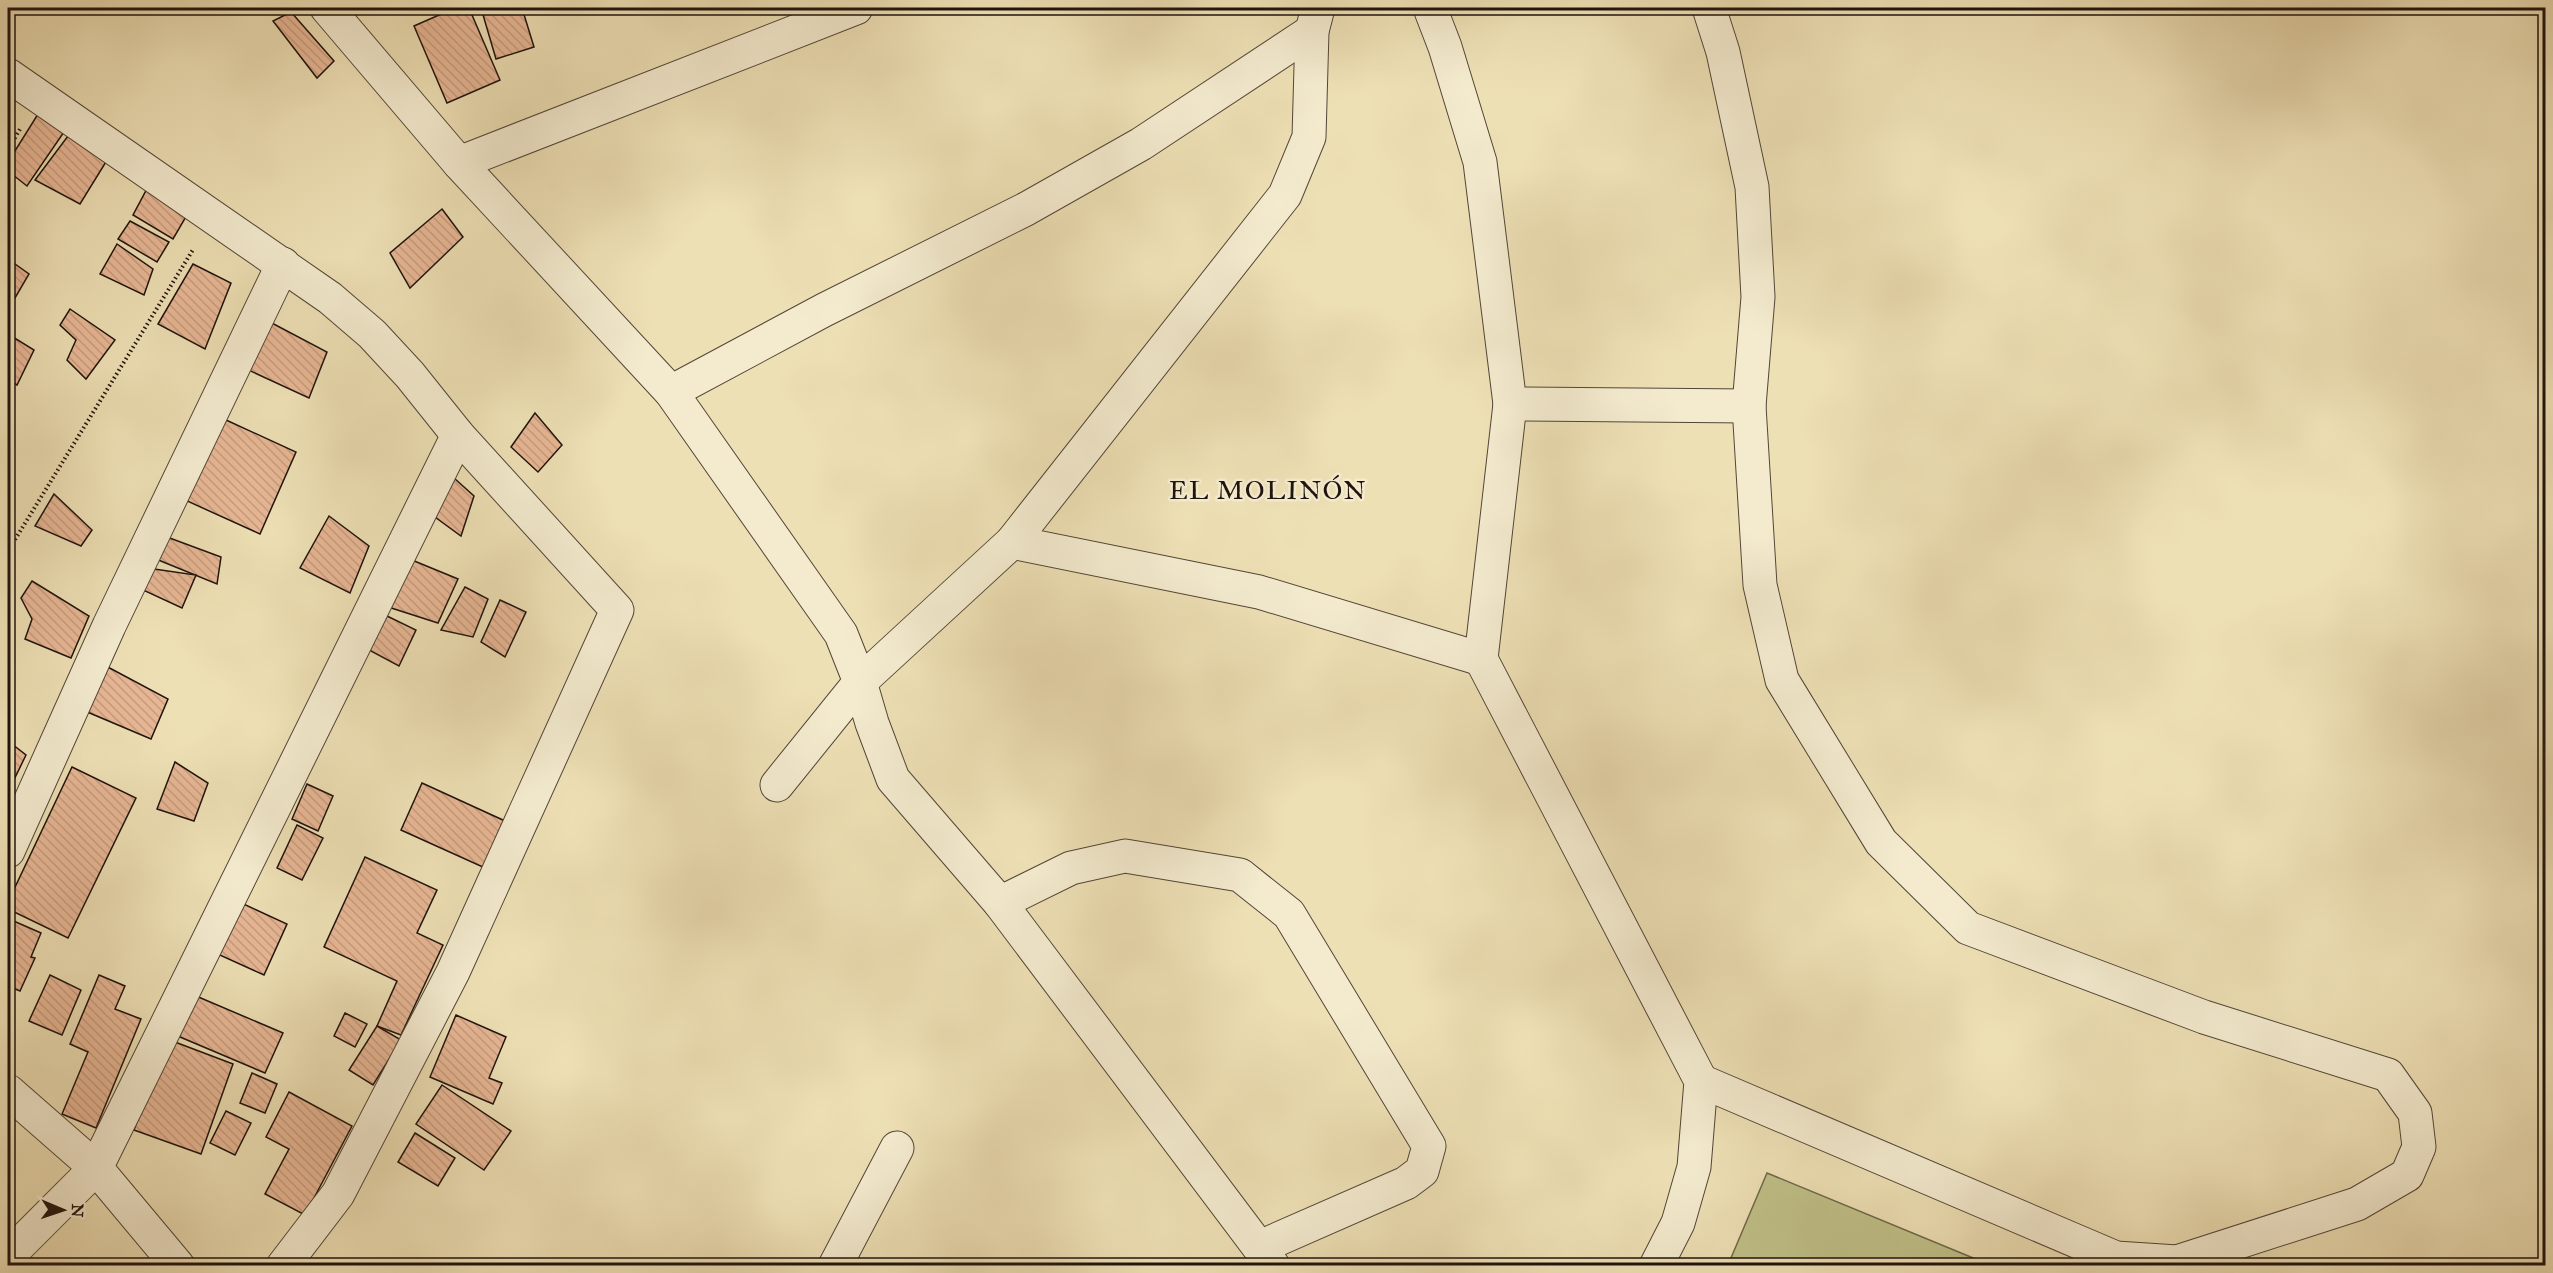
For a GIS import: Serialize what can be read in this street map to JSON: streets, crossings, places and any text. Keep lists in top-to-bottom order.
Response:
{
  "districts": ["EL MOLINÓN"],
  "north": "right"
}
